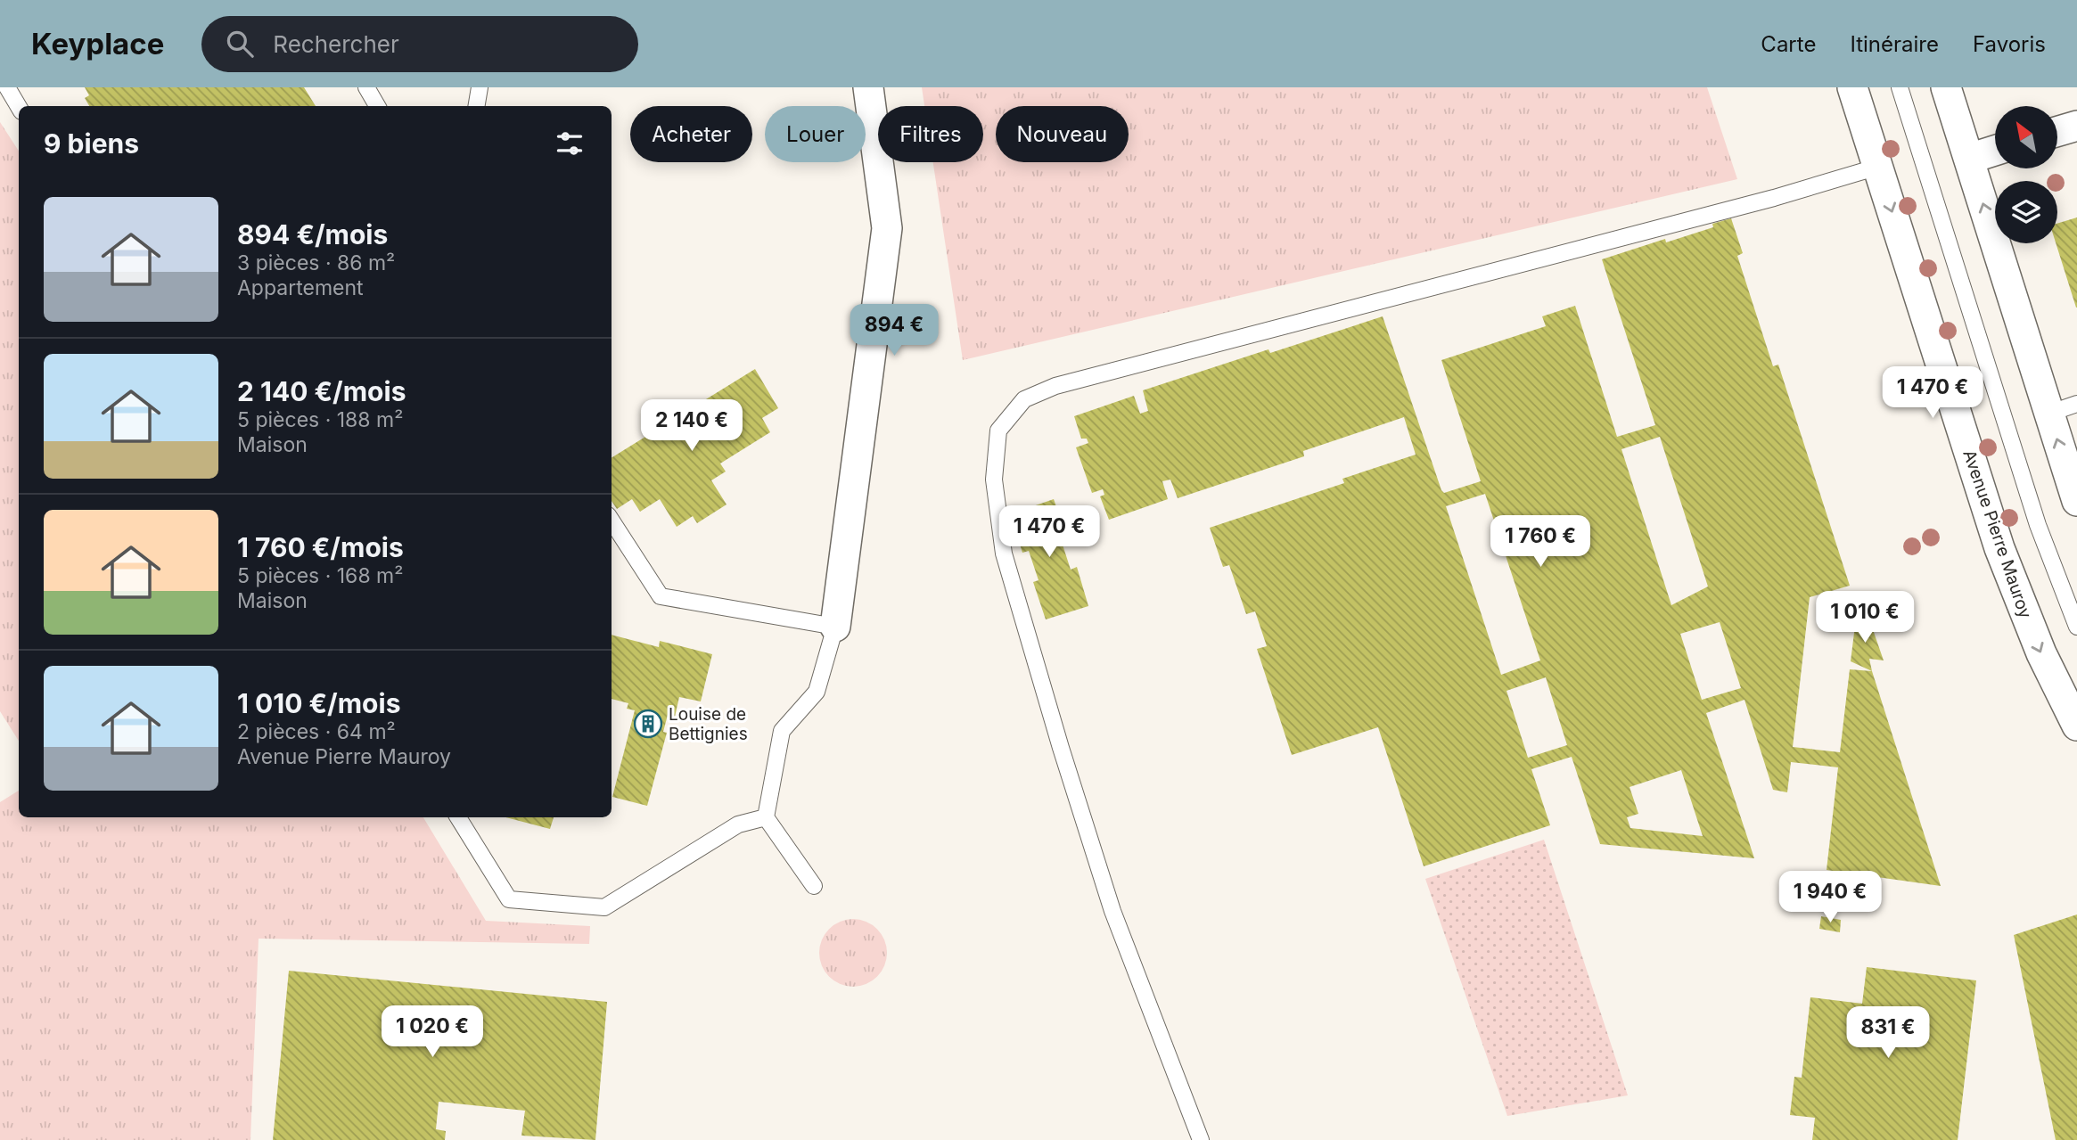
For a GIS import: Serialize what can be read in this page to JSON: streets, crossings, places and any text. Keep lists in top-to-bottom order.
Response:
{
  "streets": {
    "street": ["Avenue Pierre Mauroy"]
  },
  "places": {
    "building": ["Louise de Bettignies"]
  },
  "north": "top left",
  "page": {
    "header": "Keyplace",
    "search": "Rechercher",
    "nav": ["Carte", "Itinéraire", "Favoris"],
    "chip": [
      "Acheter",
      "Louer",
      "Filtres",
      "Nouveau"
    ],
    "heading": "9 biens",
    "list": [
      {
        "name": "894 €/mois",
        "note": "3 pièces · 86 m² · Appartement"
      },
      {
        "name": "2 140 €/mois",
        "note": "5 pièces · 188 m² · Maison"
      },
      {
        "name": "1 760 €/mois",
        "note": "5 pièces · 168 m² · Maison"
      },
      {
        "name": "1 010 €/mois",
        "note": "2 pièces · 64 m² · Avenue Pierre Mauroy"
      }
    ],
    "price": [
      "894 €",
      "1 470 €",
      "2 140 €",
      "1 470 €",
      "1 760 €",
      "1 010 €",
      "1 940 €",
      "1 020 €",
      "831 €"
    ]
  }
}
